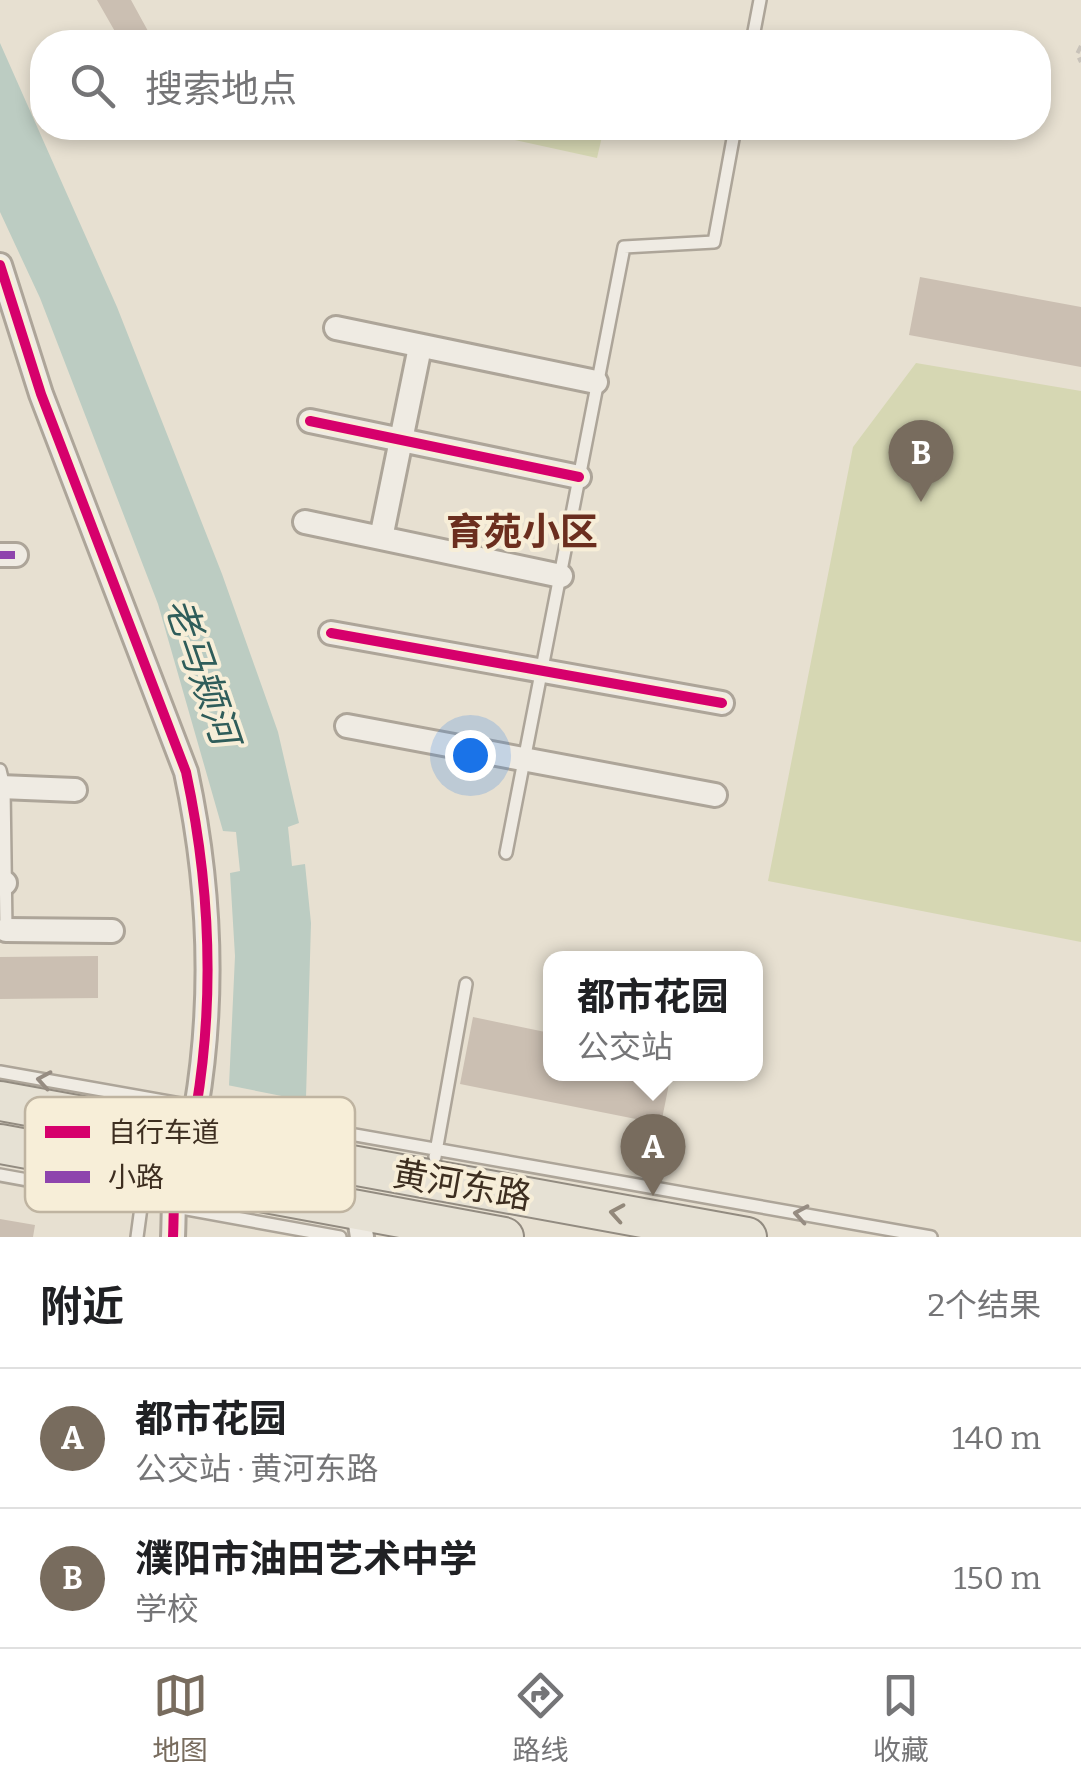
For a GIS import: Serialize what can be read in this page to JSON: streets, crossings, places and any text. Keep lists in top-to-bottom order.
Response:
{
  "streets": {
    "main road": ["黄河东路"]
  },
  "one_way": ["黄河东路"],
  "districts": ["育苑小区"],
  "water": ["老马颊河"],
  "legend": ["自行车道", "小路"],
  "page": {
    "search": "搜索地点",
    "pins": ["B", "A"],
    "popup": ["都市花园", "公交站"],
    "heading": ["附近", "2个结果"],
    "list": [
      {
        "mark": "A",
        "name": "都市花园",
        "note": "公交站 · 黄河东路",
        "value": "140 m"
      },
      {
        "mark": "B",
        "name": "濮阳市油田艺术中学",
        "note": "学校",
        "value": "150 m"
      }
    ],
    "nav": ["地图", "路线", "收藏"]
  }
}
